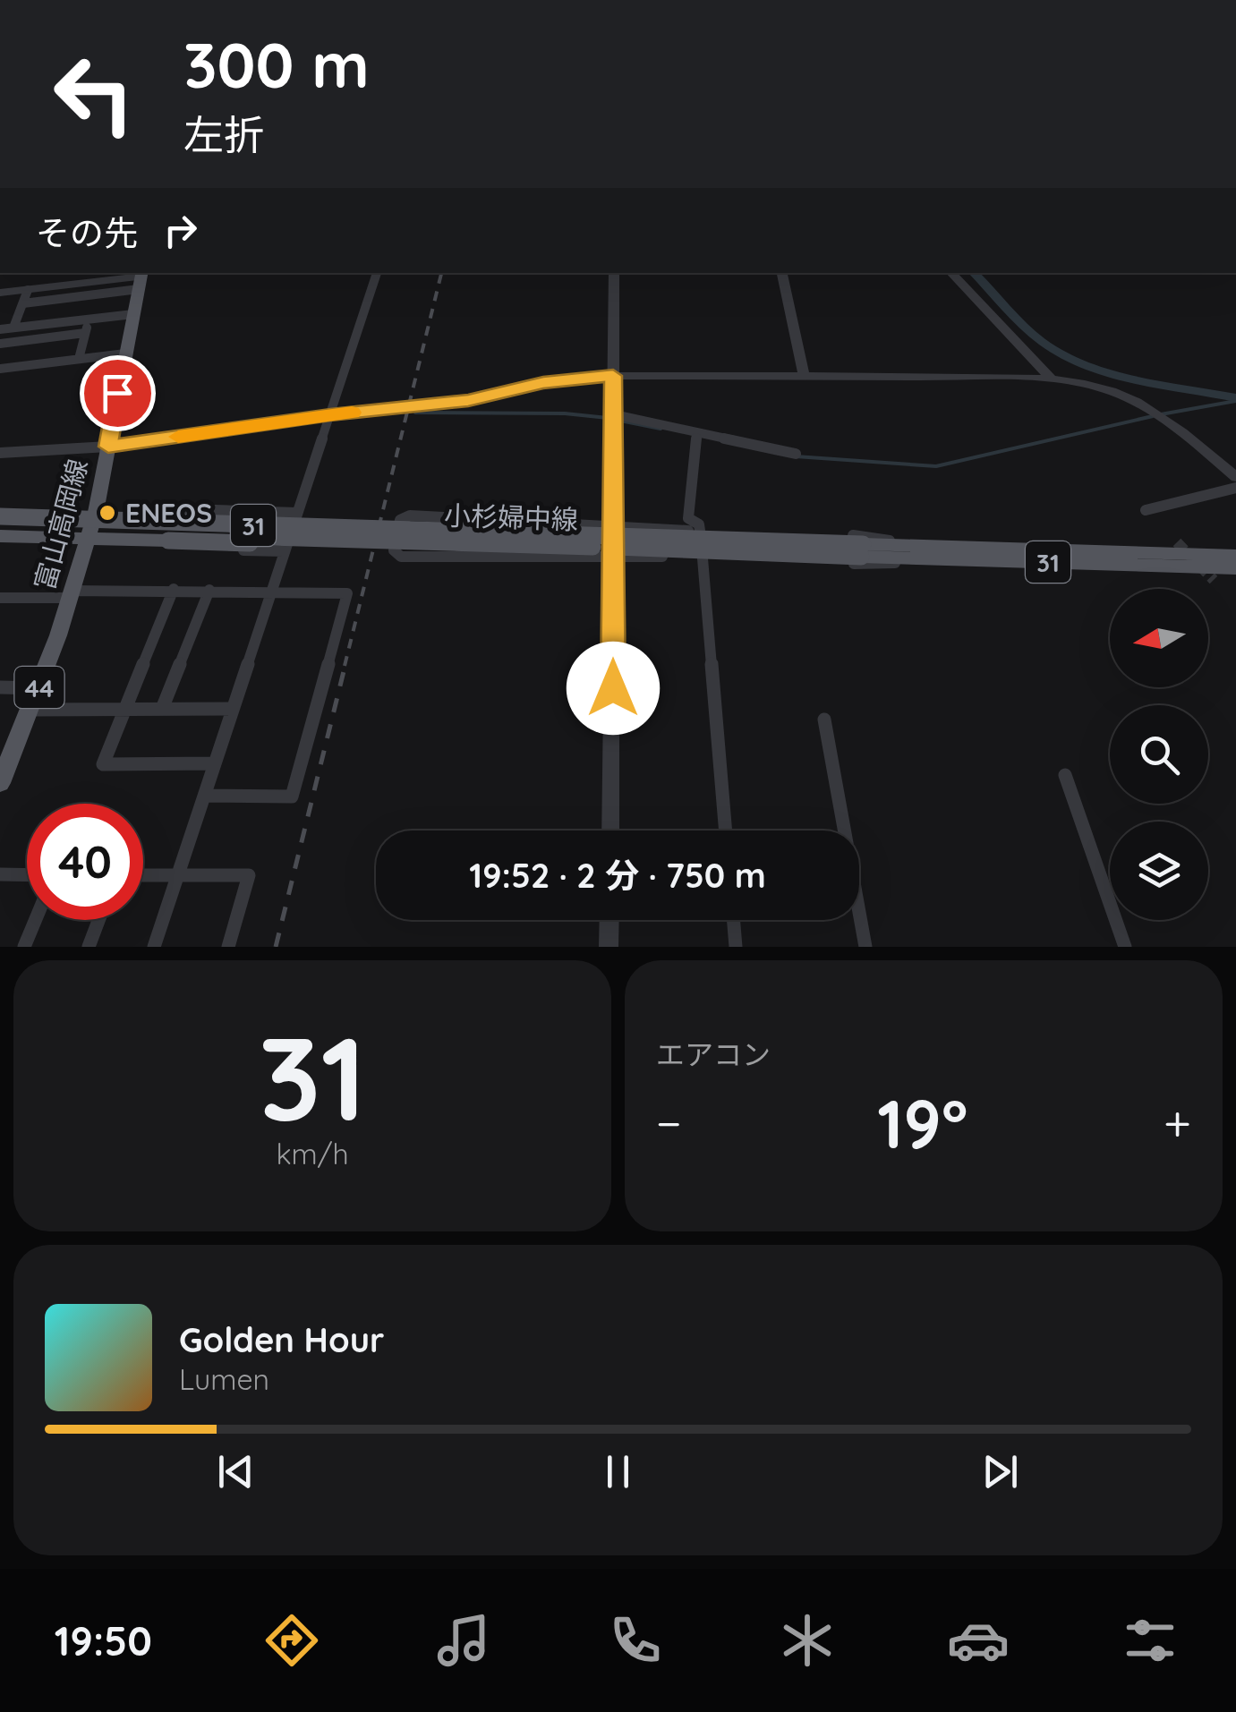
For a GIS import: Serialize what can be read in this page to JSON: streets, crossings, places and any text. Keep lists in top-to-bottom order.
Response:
{
  "streets": {
    "main road": [
      "小杉婦中線",
      "富山高岡線",
      "31",
      "44"
    ]
  },
  "crossings": [
    ["小杉婦中線", "31"],
    ["富山高岡線", "31"]
  ],
  "places": ["ENEOS"],
  "north": "left",
  "page": {
    "turn": ["300 m", "左折"],
    "then": "その先",
    "limit": "40",
    "trip": "19:52 · 2 分 · 750 m",
    "tile": [
      ["31", "km/h"],
      "エアコン"
    ],
    "heat": ["−", "19°", "+"],
    "song": ["Golden Hour", "Lumen"],
    "tabs": "19:50"
  }
}
